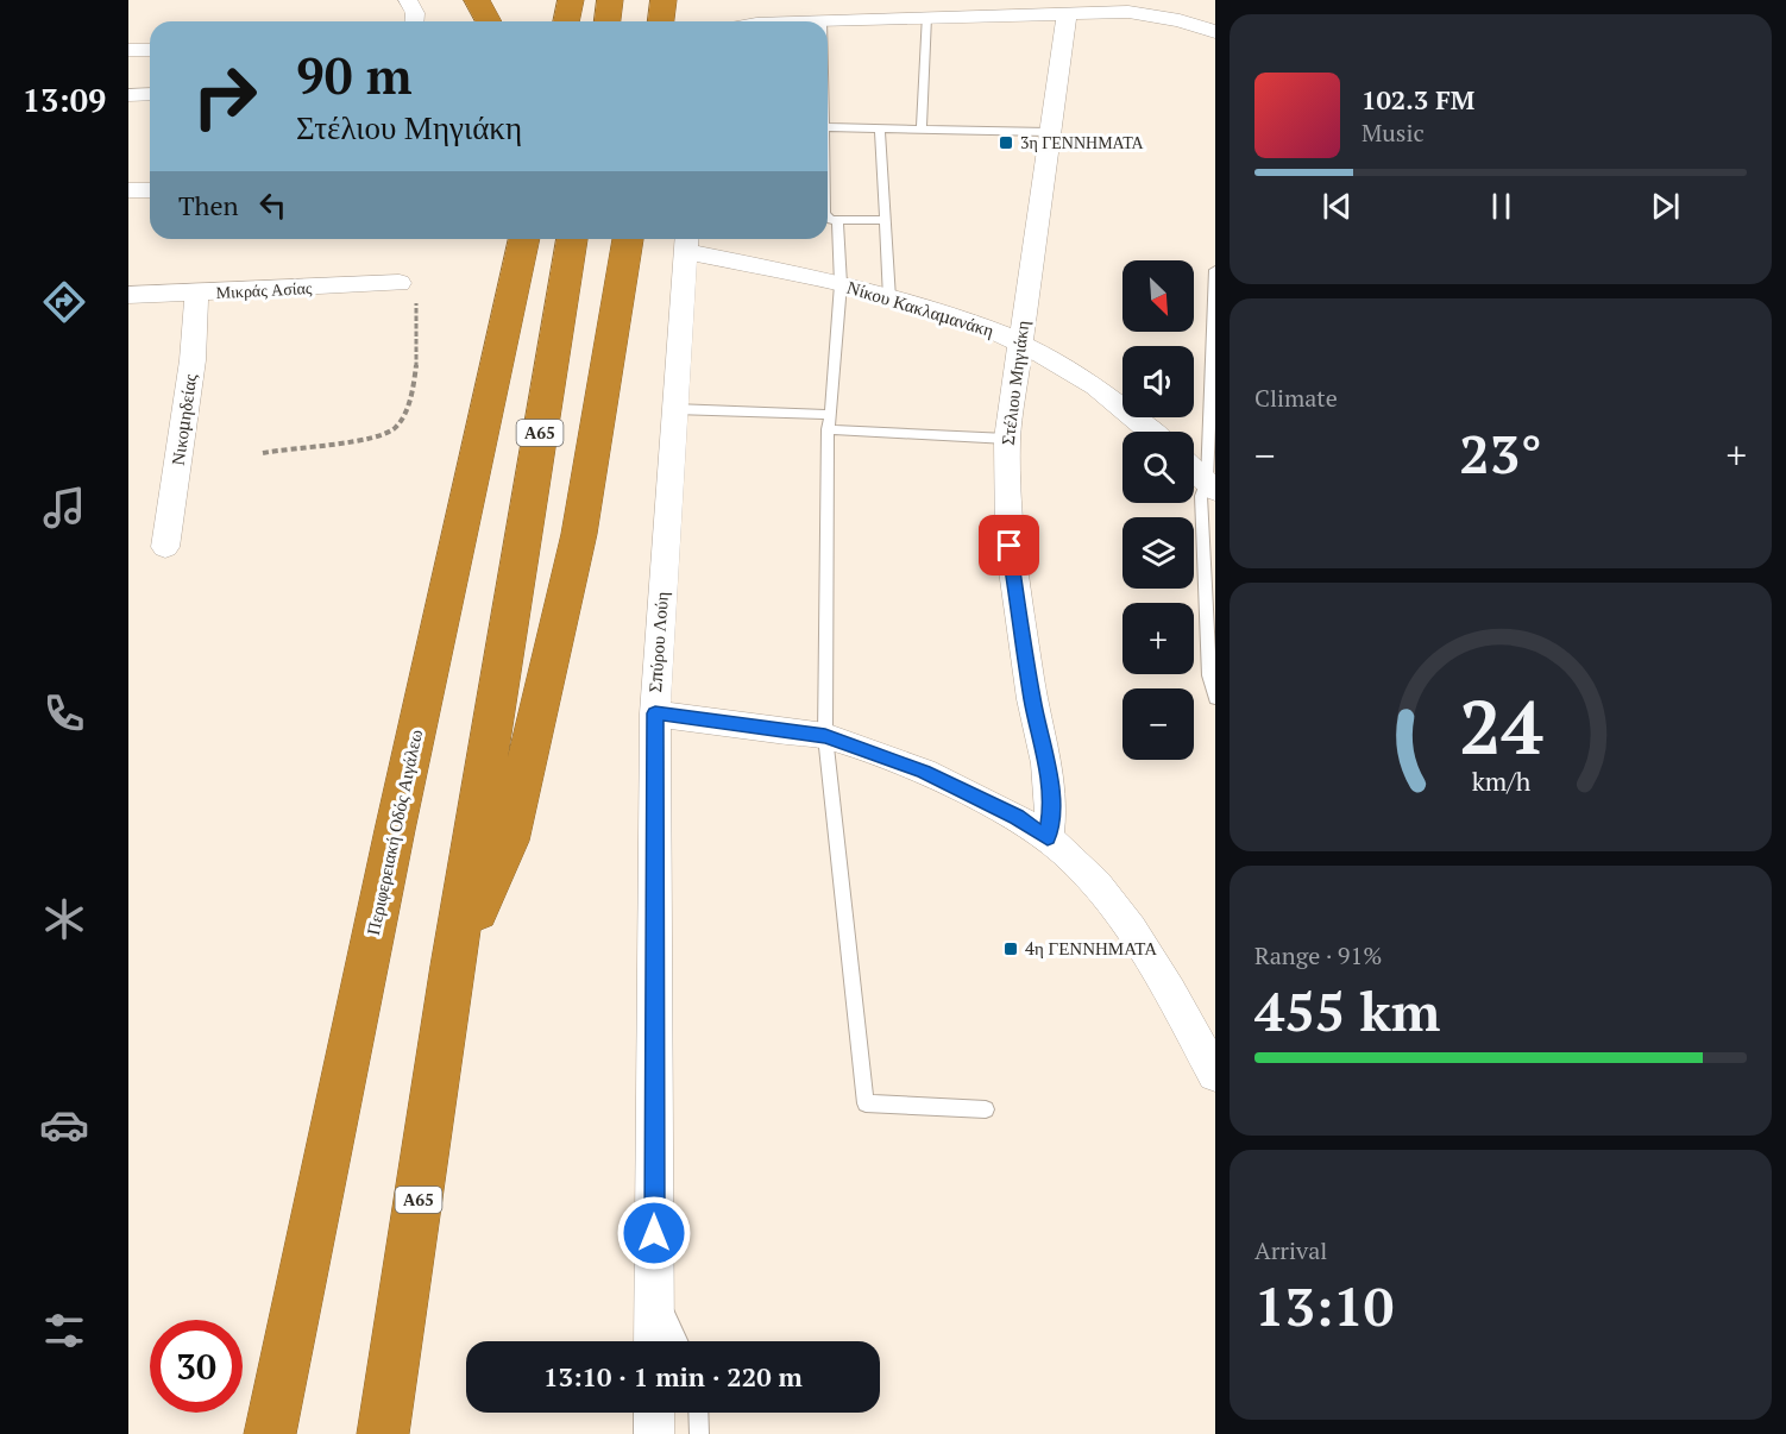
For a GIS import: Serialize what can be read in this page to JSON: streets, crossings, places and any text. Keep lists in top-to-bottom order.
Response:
{
  "streets": {
    "highway": ["Α65", "Περιφερειακή Οδός Αιγάλεω"],
    "street": [
      "Μικράς Ασίας",
      "Νίκου Κακλαμανάκη",
      "Στέλιου Μηγιάκη",
      "Νικομηδείας",
      "Σπύρου Λούη"
    ]
  },
  "crossings": [
    ["Μικράς Ασίας", "Νικομηδείας"],
    ["Νίκου Κακλαμανάκη", "Στέλιου Μηγιάκη"],
    ["Νίκου Κακλαμανάκη", "Σπύρου Λούη"]
  ],
  "places": {
    "transit": ["3η ΓΕΝΝΗΜΑΤΑ", "4η ΓΕΝΝΗΜΑΤΑ"]
  },
  "north": "bottom right",
  "page": {
    "tabs": "13:09",
    "turn": ["90 m", "Στέλιου Μηγιάκη"],
    "song": ["102.3 FM", "Music"],
    "then": "Then",
    "map_buttons": ["+", "−"],
    "tile": [
      "Climate",
      ["Range · 91%", "455 km"],
      ["Arrival", "13:10"]
    ],
    "heat": ["−", "23°", "+"],
    "limit": "30",
    "trip": "13:10 · 1 min · 220 m",
    "gauge": ["24", "km/h"]
  }
}
